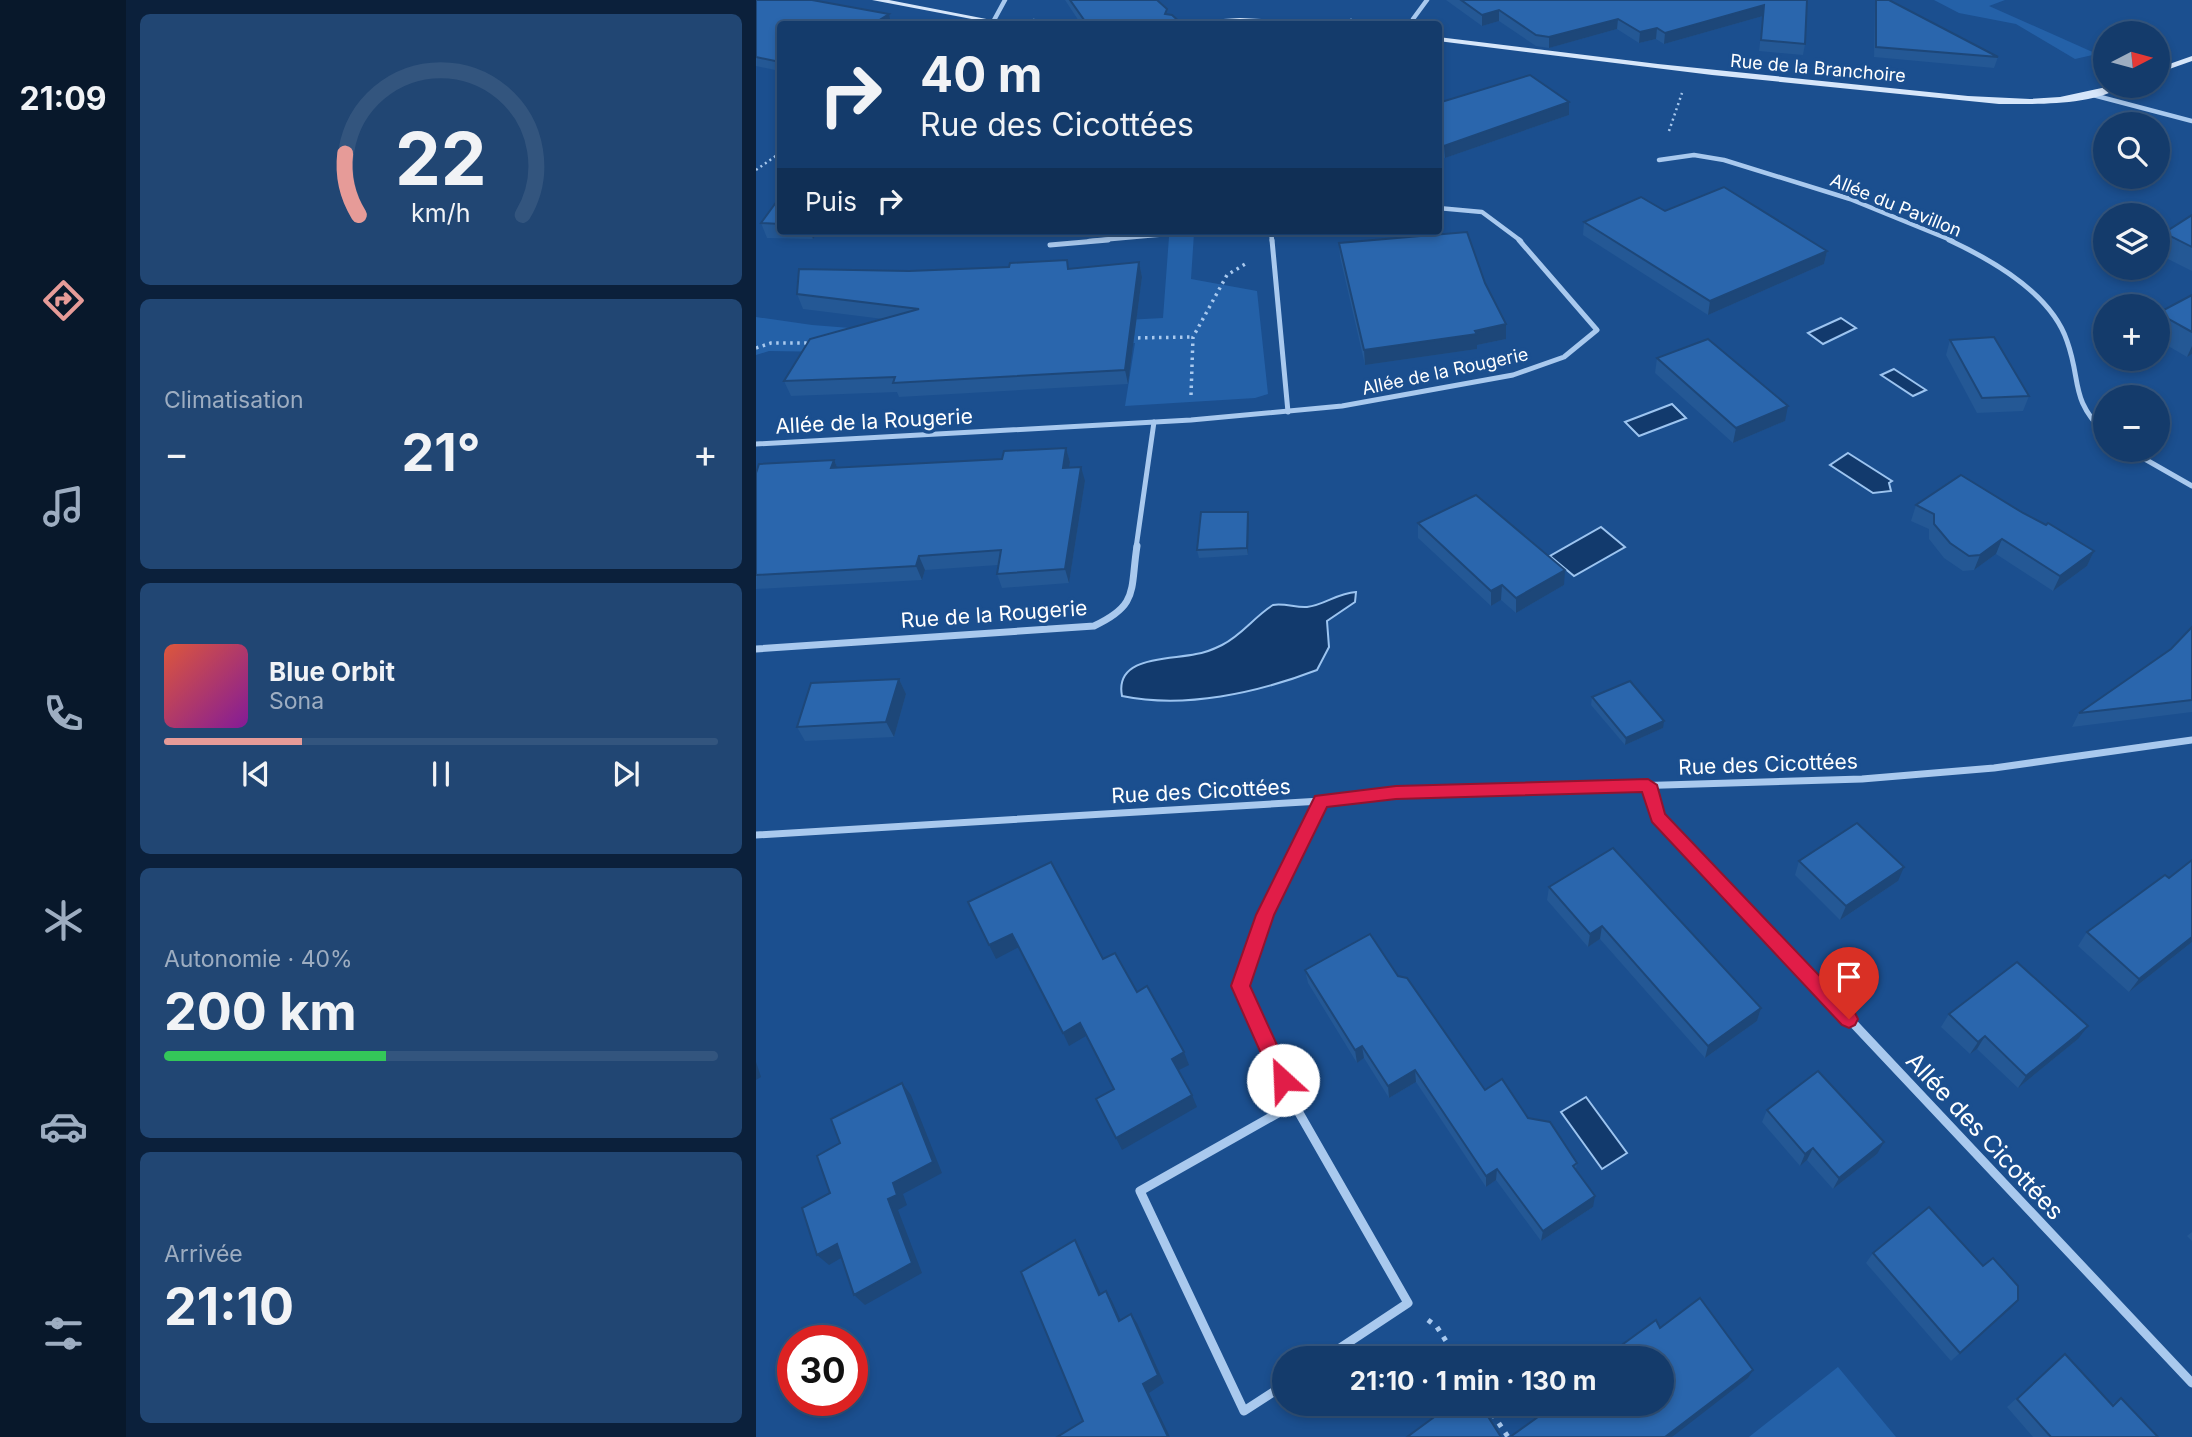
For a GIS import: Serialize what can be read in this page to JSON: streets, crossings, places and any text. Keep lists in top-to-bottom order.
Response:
{
  "streets": {
    "main road": ["Rue de la Branchoire"],
    "street": [
      "Allée du Pavillon",
      "Allée de la Rougerie",
      "Rue de la Rougerie",
      "Rue des Cicottées",
      "Allée des Cicottées"
    ]
  },
  "crossings": [
    ["Allée de la Rougerie", "Rue de la Rougerie"],
    ["Rue des Cicottées", "Allée des Cicottées"]
  ],
  "north": "right",
  "page": {
    "tabs": "21:09",
    "map_buttons": ["+", "−"],
    "turn": ["40 m", "Rue des Cicottées"],
    "then": "Puis",
    "tile": [
      "Climatisation",
      ["Autonomie · 40%", "200 km"],
      ["Arrivée", "21:10"]
    ],
    "heat": ["−", "21°", "+"],
    "song": ["Blue Orbit", "Sona"],
    "limit": "30",
    "trip": "21:10 · 1 min · 130 m",
    "gauge": ["22", "km/h"]
  }
}
